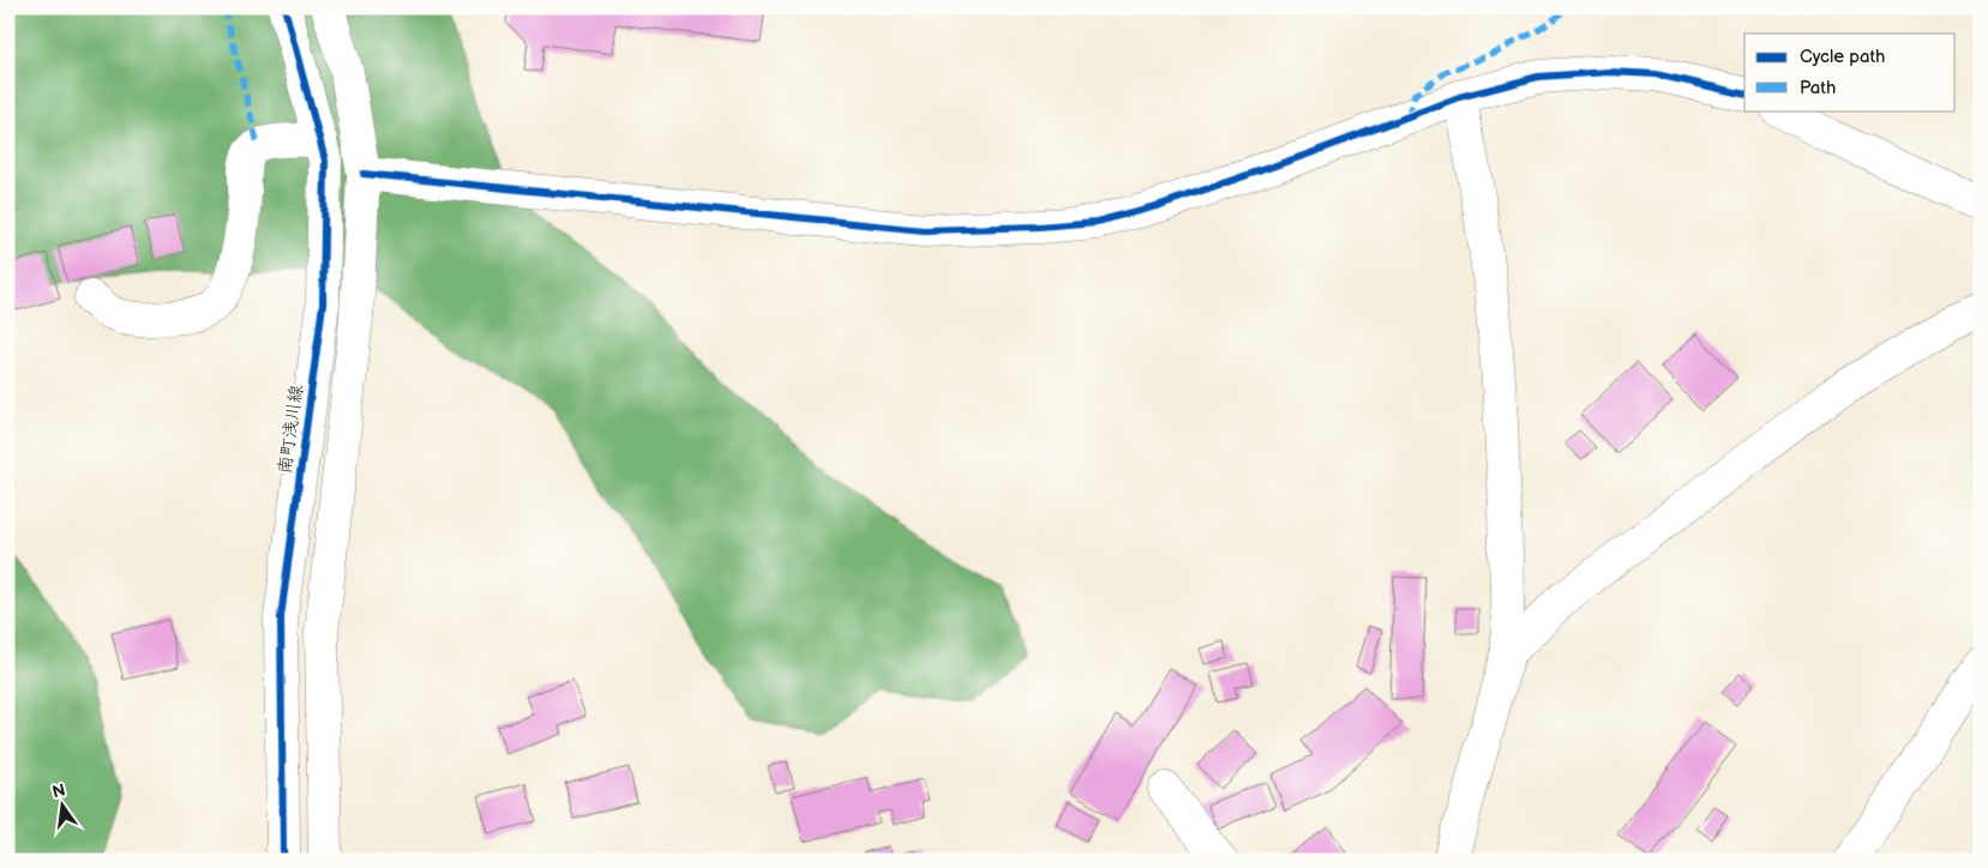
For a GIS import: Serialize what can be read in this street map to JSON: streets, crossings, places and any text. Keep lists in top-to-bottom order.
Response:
{
  "streets": {
    "street": ["南町浅川線"]
  },
  "legend": ["Cycle path", "Path"],
  "north": "top"
}
